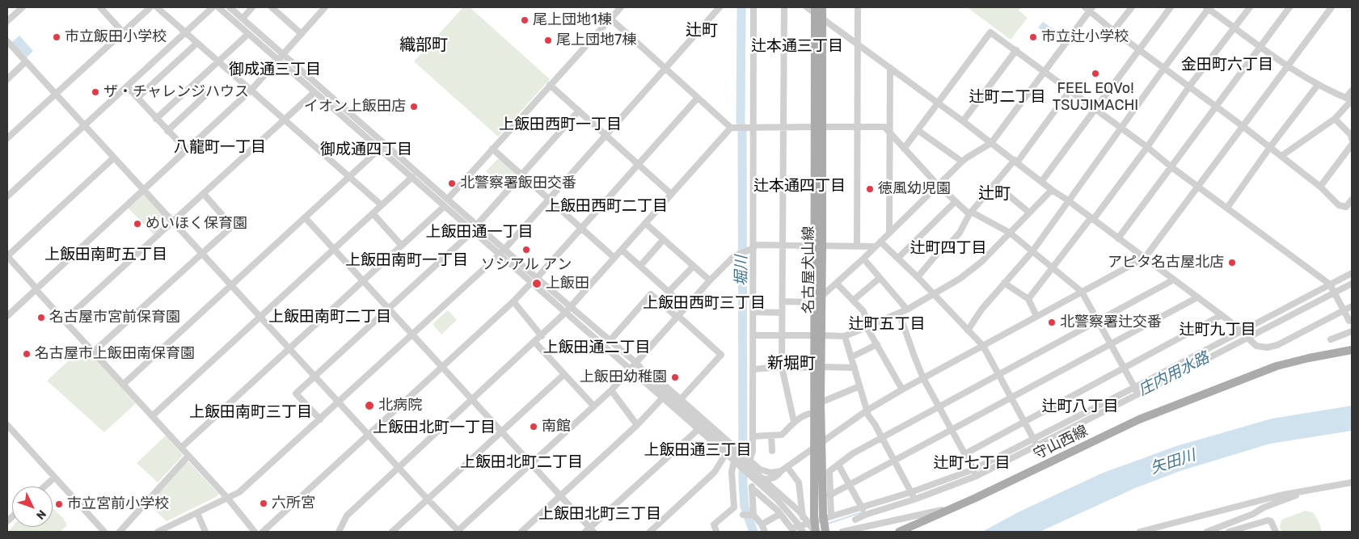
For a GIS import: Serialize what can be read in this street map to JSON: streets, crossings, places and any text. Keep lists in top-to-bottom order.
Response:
{
  "streets": {
    "main road": ["名古屋犬山線", "守山西線"]
  },
  "districts": [
    "辻町",
    "織部町",
    "辻本通三丁目",
    "金田町六丁目",
    "御成通三丁目",
    "辻町二丁目",
    "上飯田西町一丁目",
    "八龍町一丁目",
    "御成通四丁目",
    "辻本通四丁目",
    "辻町",
    "上飯田西町二丁目",
    "上飯田通一丁目",
    "辻町四丁目",
    "上飯田南町五丁目",
    "上飯田南町一丁目",
    "上飯田西町三丁目",
    "上飯田南町二丁目",
    "辻町五丁目",
    "辻町九丁目",
    "上飯田通二丁目",
    "新堀町",
    "辻町八丁目",
    "上飯田南町三丁目",
    "上飯田北町一丁目",
    "上飯田通三丁目",
    "上飯田北町二丁目",
    "辻町七丁目",
    "上飯田北町三丁目"
  ],
  "water": ["堀川", "庄内用水路", "矢田川"],
  "places": [
    "尾上団地1棟",
    "市立飯田小学校",
    "市立辻小学校",
    "尾上団地7棟",
    "FEEL EQVo! TSUJIMACHI",
    "ザ・チャレンジハウス",
    "イオン上飯田店",
    "北警察署飯田交番",
    "徳風幼児園",
    "めいほく保育園",
    "ソシアル アン",
    "アピタ名古屋北店",
    "上飯田",
    "名古屋市宮前保育園",
    "北警察署辻交番",
    "名古屋市上飯田南保育園",
    "上飯田幼稚園",
    "北病院",
    "南館",
    "六所宮",
    "市立宮前小学校"
  ],
  "north": "bottom right"
}
